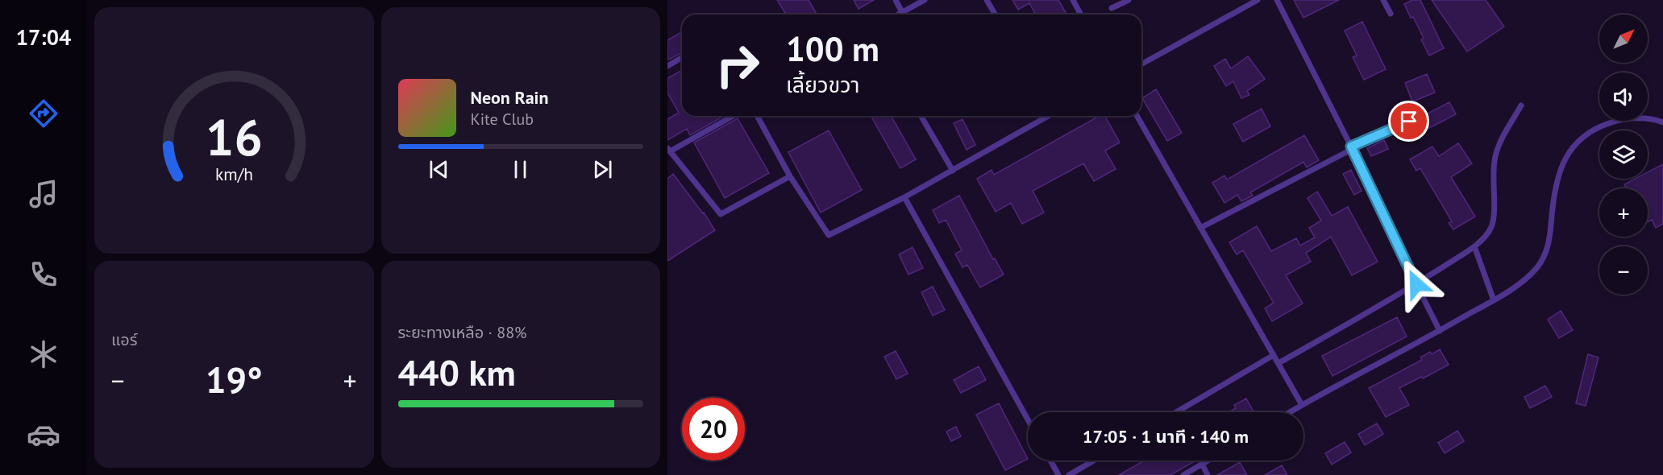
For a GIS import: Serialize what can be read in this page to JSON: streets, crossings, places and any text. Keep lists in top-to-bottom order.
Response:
{
  "north": "top right",
  "page": {
    "tabs": "17:04",
    "map_buttons": ["+", "−"],
    "turn": ["100 m", "เลี้ยวขวา"],
    "song": ["Neon Rain", "Kite Club"],
    "tile": [
      "แอร์",
      ["ระยะทางเหลือ · 88%", "440 km"]
    ],
    "heat": ["−", "19°", "+"],
    "limit": "20",
    "trip": "17:05 · 1 นาที · 140 m",
    "gauge": ["16", "km/h"]
  }
}
